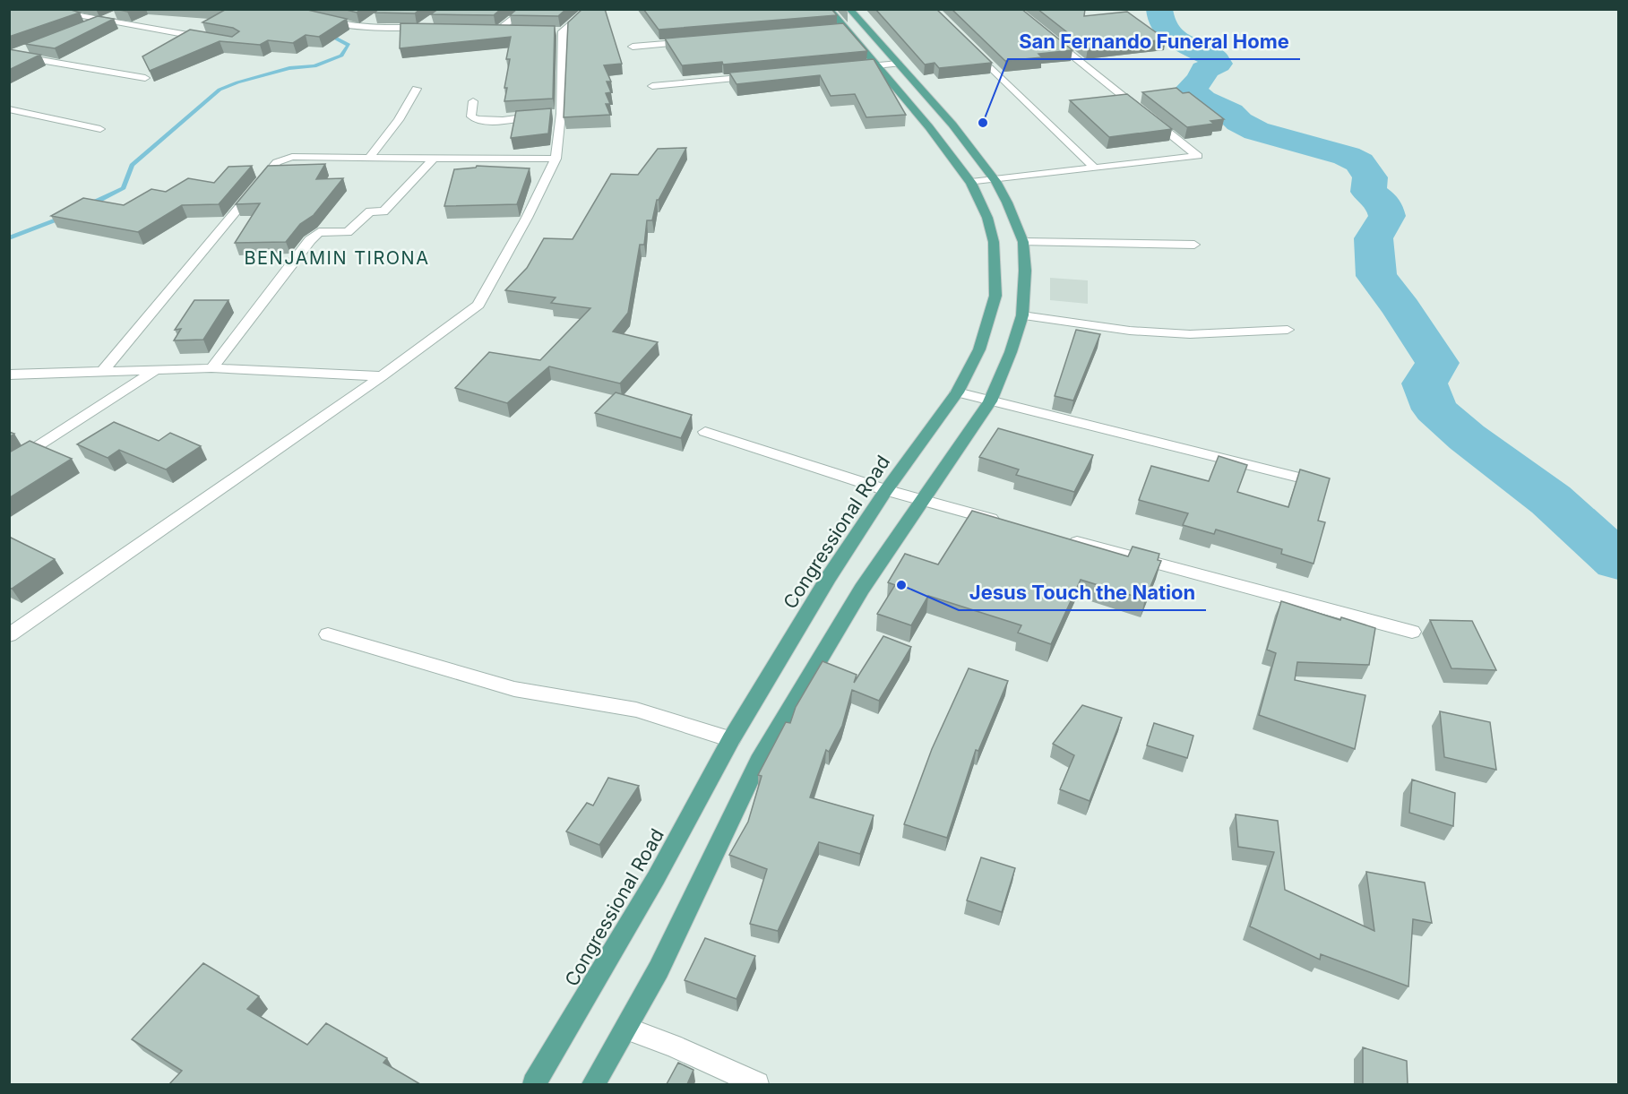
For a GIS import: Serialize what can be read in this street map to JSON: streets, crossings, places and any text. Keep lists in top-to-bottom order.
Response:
{
  "streets": {
    "main road": ["Congressional Road"]
  },
  "districts": ["BENJAMIN TIRONA"],
  "places": ["San Fernando Funeral Home", "Jesus Touch the Nation"]
}
